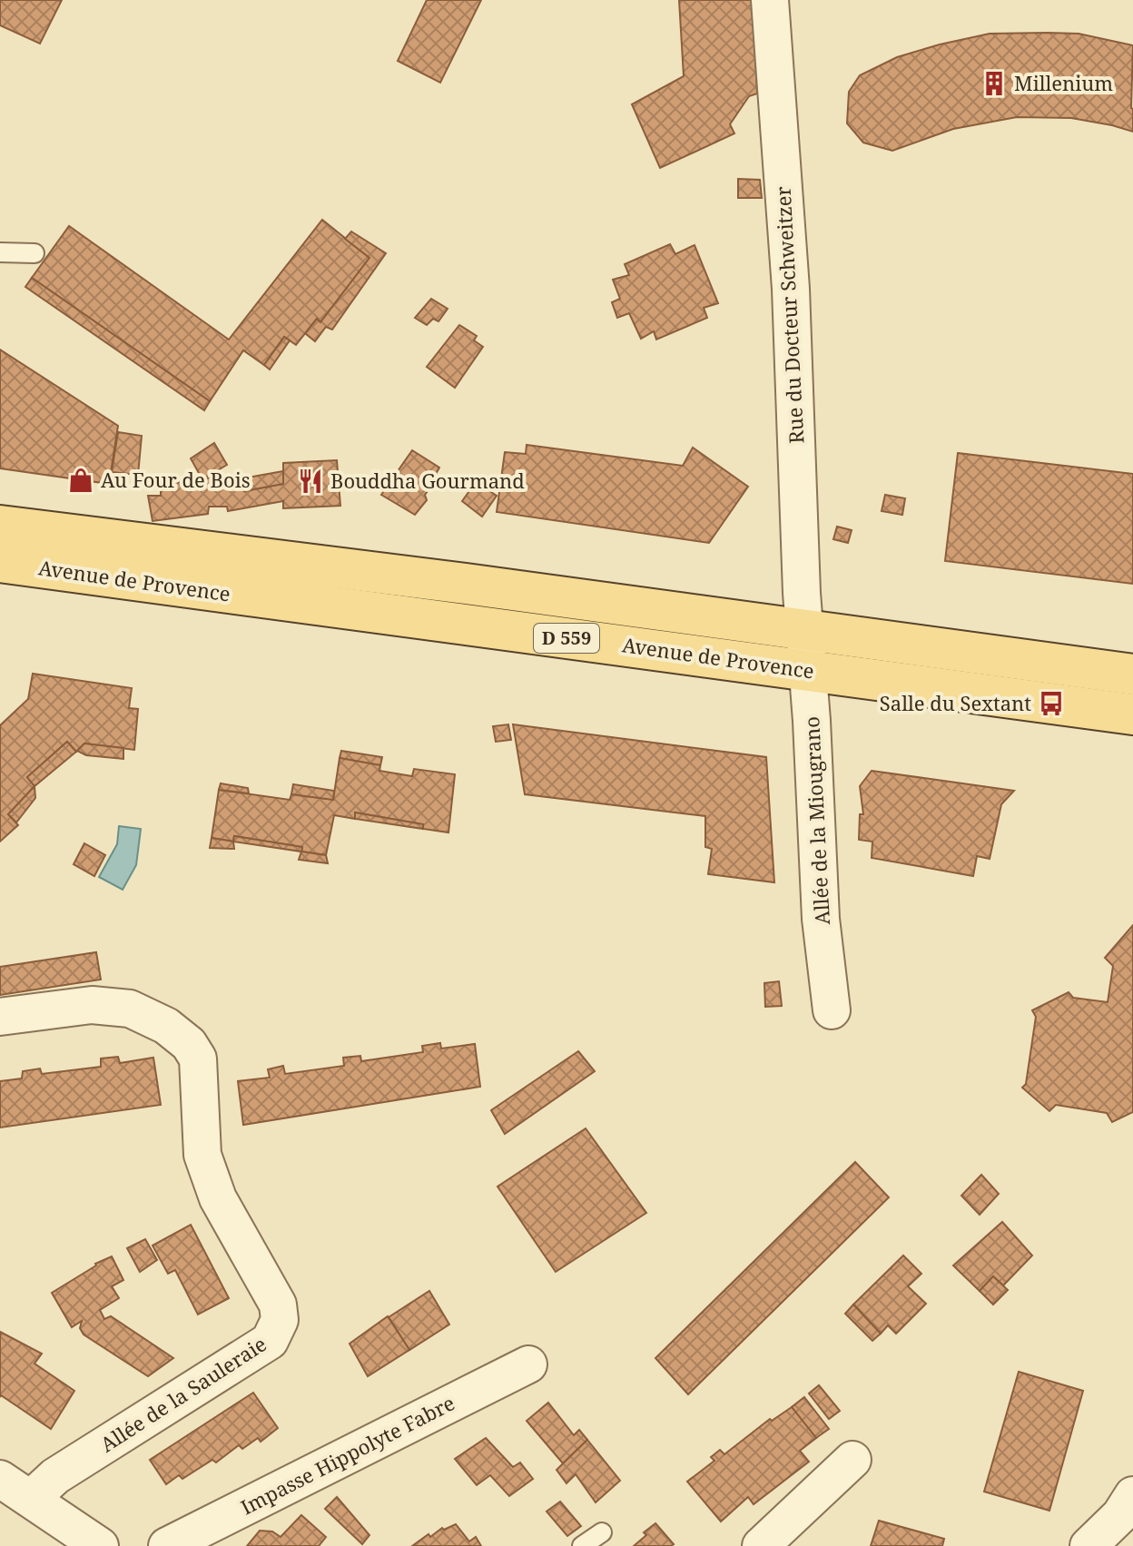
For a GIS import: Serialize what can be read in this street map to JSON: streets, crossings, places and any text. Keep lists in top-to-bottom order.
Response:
{
  "streets": {
    "main road": ["Avenue de Provence", "D 559"],
    "street": [
      "Rue du Docteur Schweitzer",
      "Allée de la Miougrano",
      "Allée de la Sauleraie",
      "Impasse Hippolyte Fabre"
    ]
  },
  "crossings": [
    ["Rue du Docteur Schweitzer", "Avenue de Provence"],
    ["Rue du Docteur Schweitzer", "Allée de la Miougrano"],
    ["Avenue de Provence", "Allée de la Miougrano"]
  ],
  "places": {
    "building": ["Millenium"],
    "shop": ["Au Four de Bois"],
    "restaurant": ["Bouddha Gourmand"],
    "bus stop": ["Salle du Sextant"]
  }
}
